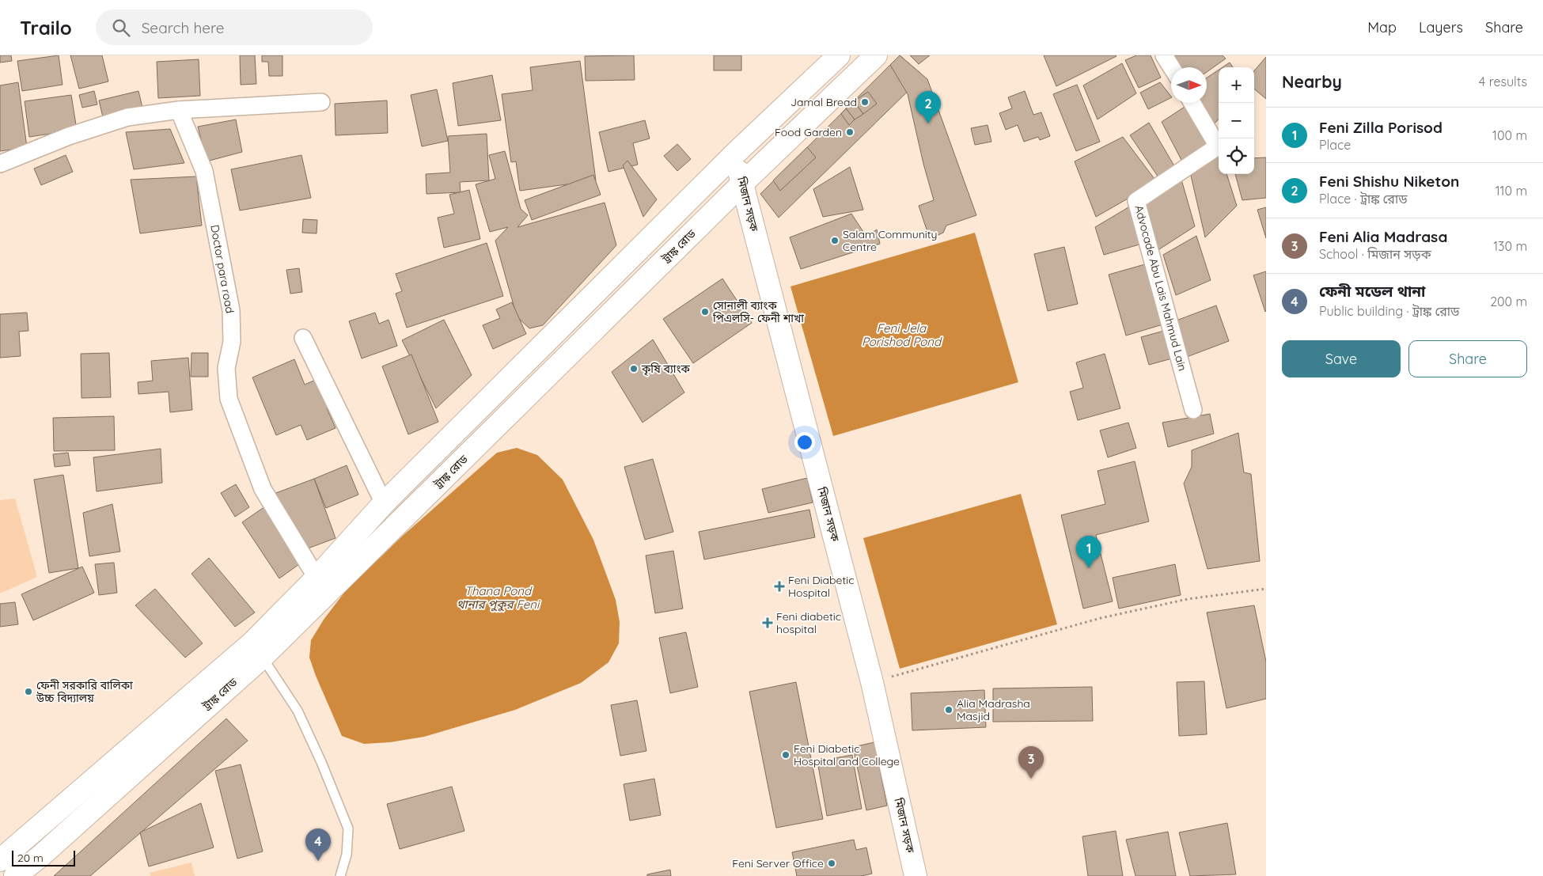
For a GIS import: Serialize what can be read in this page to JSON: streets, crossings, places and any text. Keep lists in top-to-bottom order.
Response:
{
  "streets": {
    "main road": ["মিজান সড়ক", "ট্রাঙ্ক রোড"],
    "street": ["Doctor para road", "Advocade Abu Lais Mahmud Lain"]
  },
  "crossings": [
    ["মিজান সড়ক", "ট্রাঙ্ক রোড"],
    ["ট্রাঙ্ক রোড", "Doctor para road"]
  ],
  "water": ["Feni Jela Porishod Pond", "Thana Pond থানার পুকুর Feni"],
  "places": {
    "other": [
      "Jamal Bread",
      "Food Garden",
      "Salam Community Centre",
      "সোনালী ব্যাংক পিএলসি- ফেনী শাখা",
      "কৃষি ব্যাংক",
      "ফেনী সরকারি বালিকা উচ্চ বিদ্যালয়",
      "Alia Madrasha Masjid",
      "Feni Diabetic Hospital and College",
      "Feni Server Office"
    ],
    "health": ["Feni Diabetic Hospital", "Feni diabetic hospital"]
  },
  "scale_bar": "20 m",
  "north": "right",
  "page": {
    "header": "Trailo",
    "search": "Search here",
    "nav": ["Map", "Layers", "Share"],
    "heading": ["Nearby", "4 results"],
    "map_buttons": ["+", "−"],
    "pins": [
      "2",
      "1",
      "3",
      "4"
    ],
    "list": [
      {
        "mark": "1",
        "name": "Feni Zilla Porisod",
        "note": "Place",
        "value": "100 m"
      },
      {
        "mark": "2",
        "name": "Feni Shishu Niketon",
        "note": "Place · ট্রাঙ্ক রোড",
        "value": "110 m"
      },
      {
        "mark": "3",
        "name": "Feni Alia Madrasa",
        "note": "School · মিজান সড়ক",
        "value": "130 m"
      },
      {
        "mark": "4",
        "name": "ফেনী মডেল থানা",
        "note": "Public building · ট্রাঙ্ক রোড",
        "value": "200 m"
      }
    ],
    "buttons": ["Save", "Share"],
    "scale": "20 m"
  }
}
